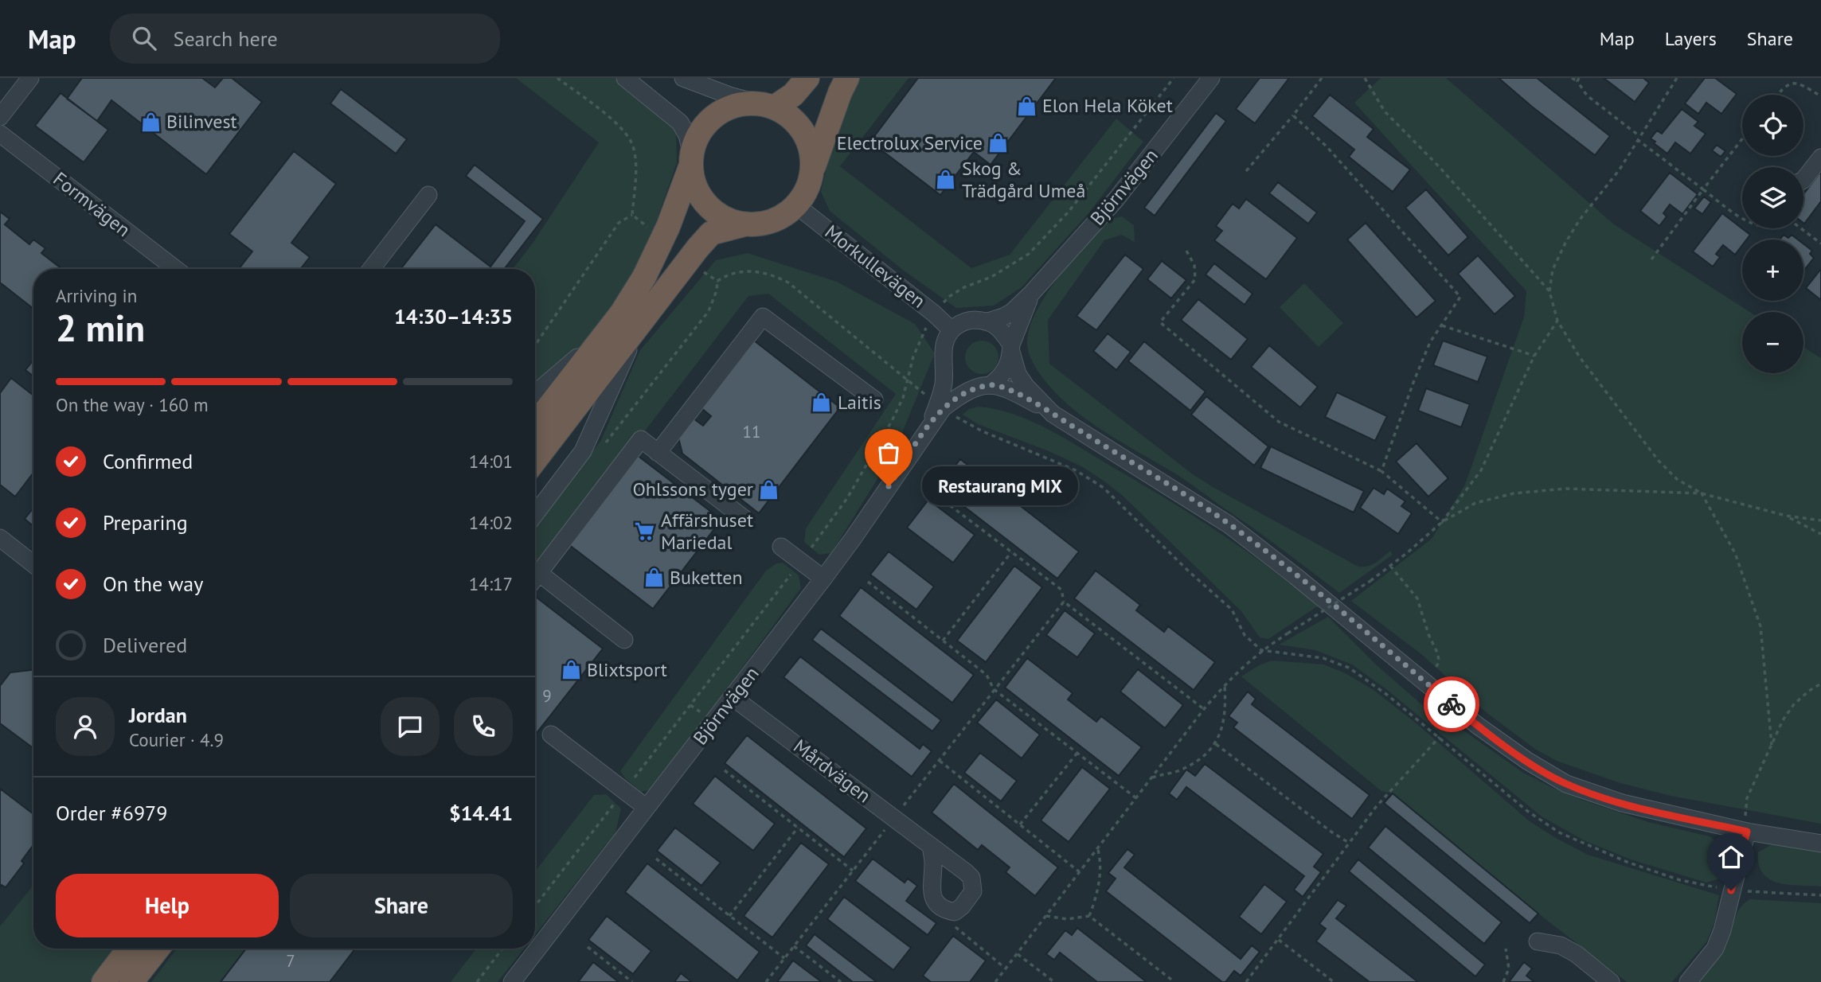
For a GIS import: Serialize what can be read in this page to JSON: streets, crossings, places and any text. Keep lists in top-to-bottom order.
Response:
{
  "streets": {
    "street": [
      "Björnvägen",
      "Formvägen",
      "Morkullevägen",
      "Mårdvägen"
    ]
  },
  "crossings": [
    ["Björnvägen", "Morkullevägen"],
    ["Björnvägen", "Mårdvägen"]
  ],
  "places": {
    "shop": [
      "Elon Hela Köket",
      "Bilinvest",
      "Electrolux Service",
      "Skog & Trädgård Umeå",
      "Laitis",
      "Ohlssons tyger",
      "Buketten",
      "Blixtsport"
    ],
    "other": ["Restaurang MIX"],
    "supermarket": ["Affärshuset Mariedal"]
  },
  "house_numbers": ["11", "9", "7"],
  "page": {
    "header": "Map",
    "search": "Search here",
    "nav": ["Map", "Layers", "Share"],
    "map_buttons": ["+", "−"],
    "heading": ["2 min", "Arriving in", "14:30–14:35"],
    "panel": [
      "Jordan",
      "Courier · 4.9",
      "Order #6979",
      "$14.41"
    ],
    "bar": "On the way · 160 m",
    "list": [
      ["Confirmed", "14:01"],
      ["Preparing", "14:02"],
      ["On the way", "14:17"],
      "Delivered"
    ],
    "bubble": "Restaurang MIX",
    "buttons": ["Help", "Share"]
  }
}
